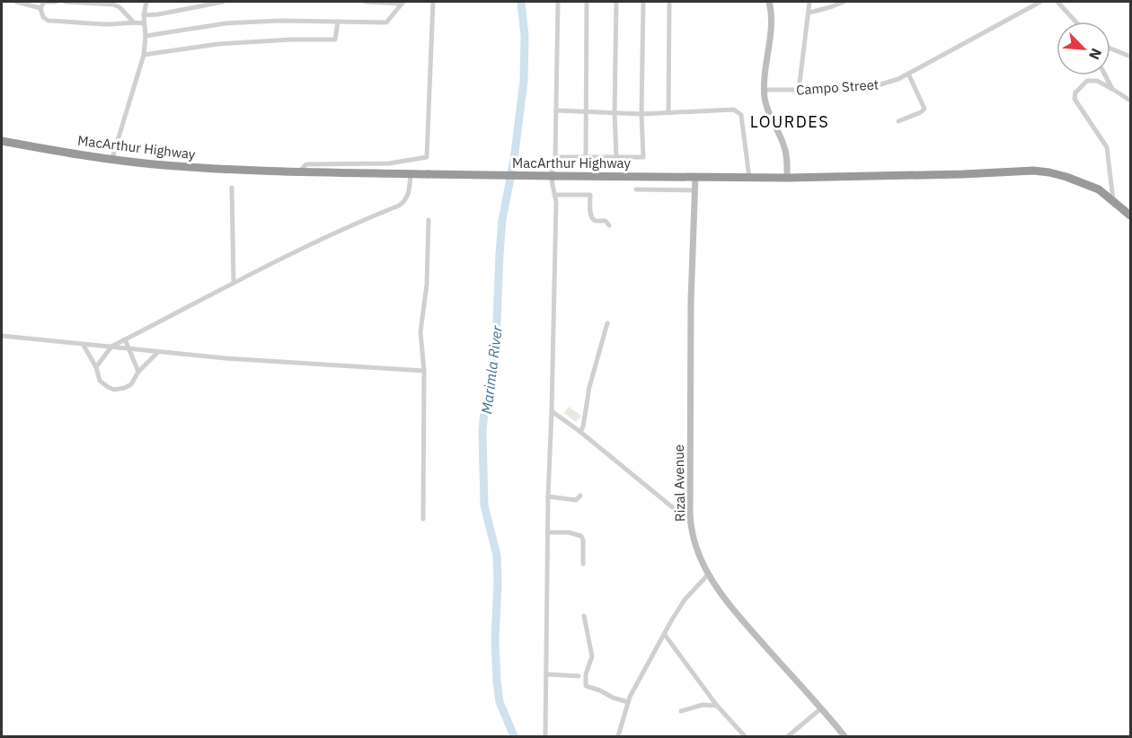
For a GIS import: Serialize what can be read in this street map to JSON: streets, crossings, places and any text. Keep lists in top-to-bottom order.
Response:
{
  "streets": {
    "highway": ["MacArthur Highway"],
    "street": ["Campo Street", "Rizal Avenue"]
  },
  "crossings": [
    ["MacArthur Highway", "Rizal Avenue"]
  ],
  "districts": ["LOURDES"],
  "water": ["Marimla River"],
  "north": "bottom right"
}
